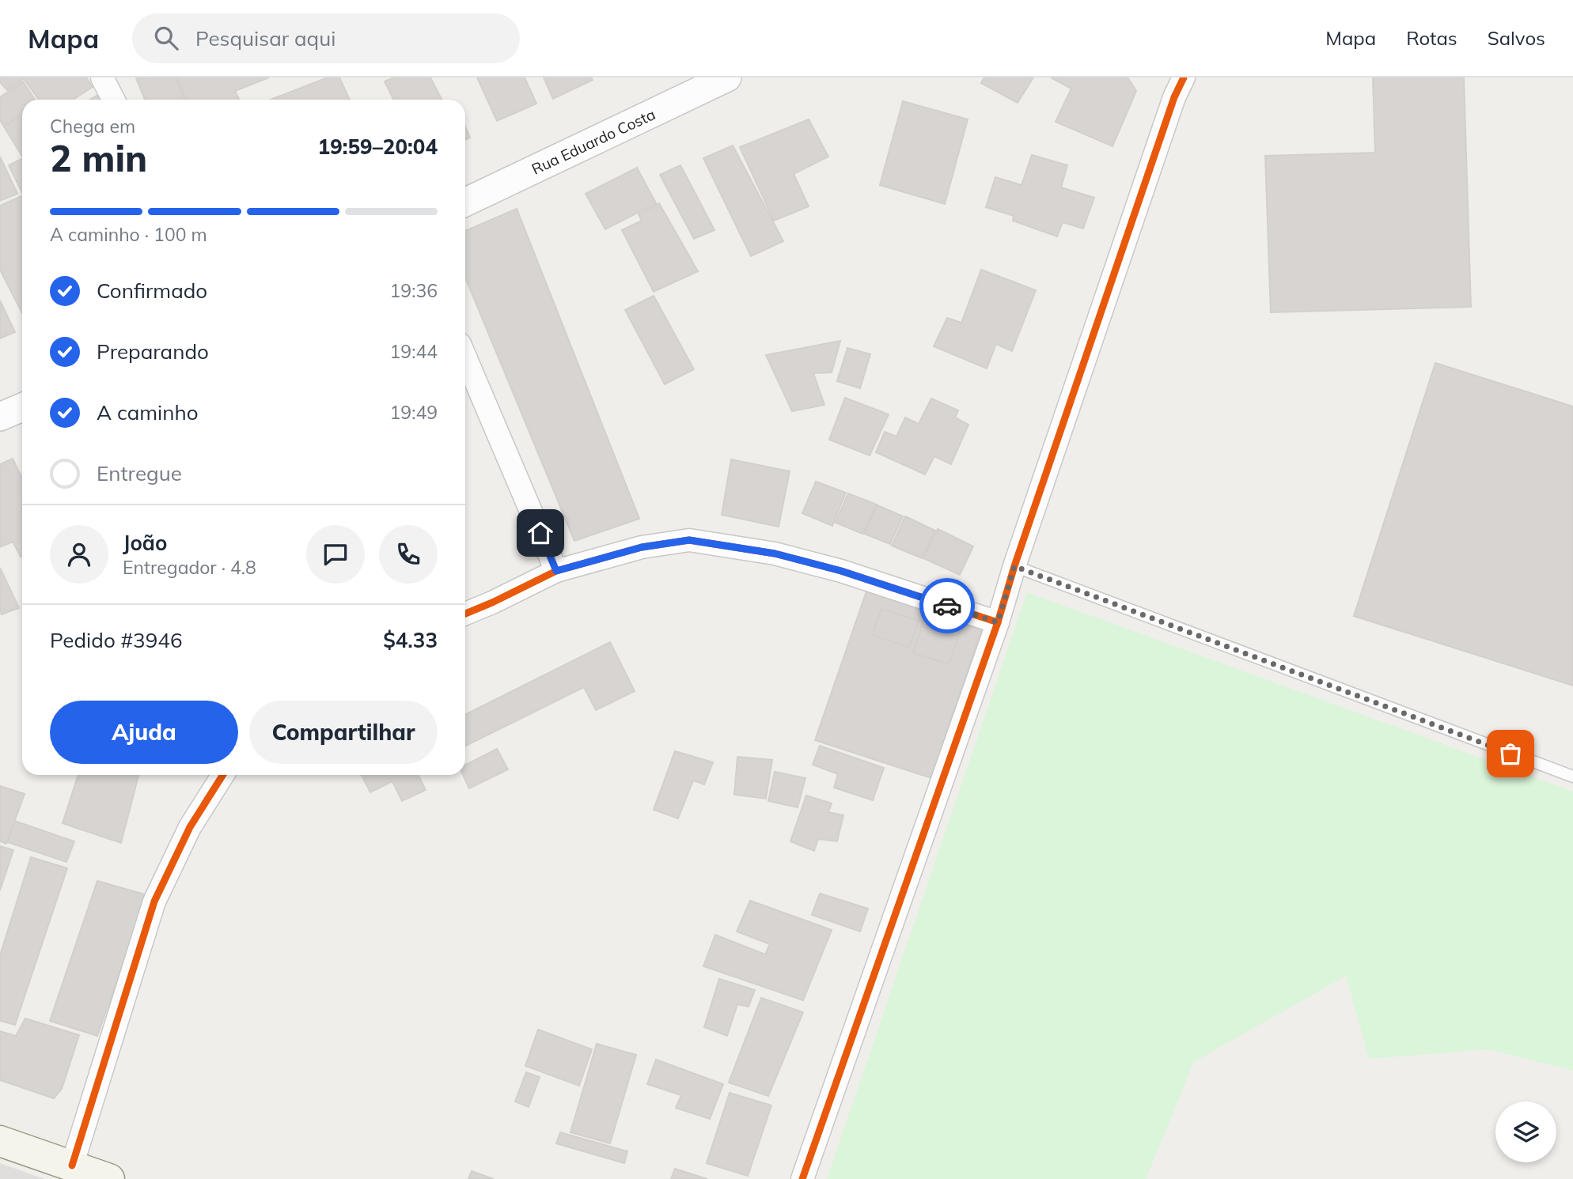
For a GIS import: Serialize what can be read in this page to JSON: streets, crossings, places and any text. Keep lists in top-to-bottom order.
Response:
{
  "streets": {
    "street": ["Rua Eduardo Costa"]
  },
  "page": {
    "header": "Mapa",
    "search": "Pesquisar aqui",
    "nav": ["Mapa", "Rotas", "Salvos"],
    "heading": ["2 min", "Chega em", "19:59–20:04"],
    "panel": [
      "João",
      "Entregador · 4.8",
      "Pedido #3946",
      "$4.33"
    ],
    "bar": "A caminho · 100 m",
    "list": [
      ["Confirmado", "19:36"],
      ["Preparando", "19:44"],
      ["A caminho", "19:49"],
      "Entregue"
    ],
    "buttons": ["Ajuda", "Compartilhar"]
  }
}
